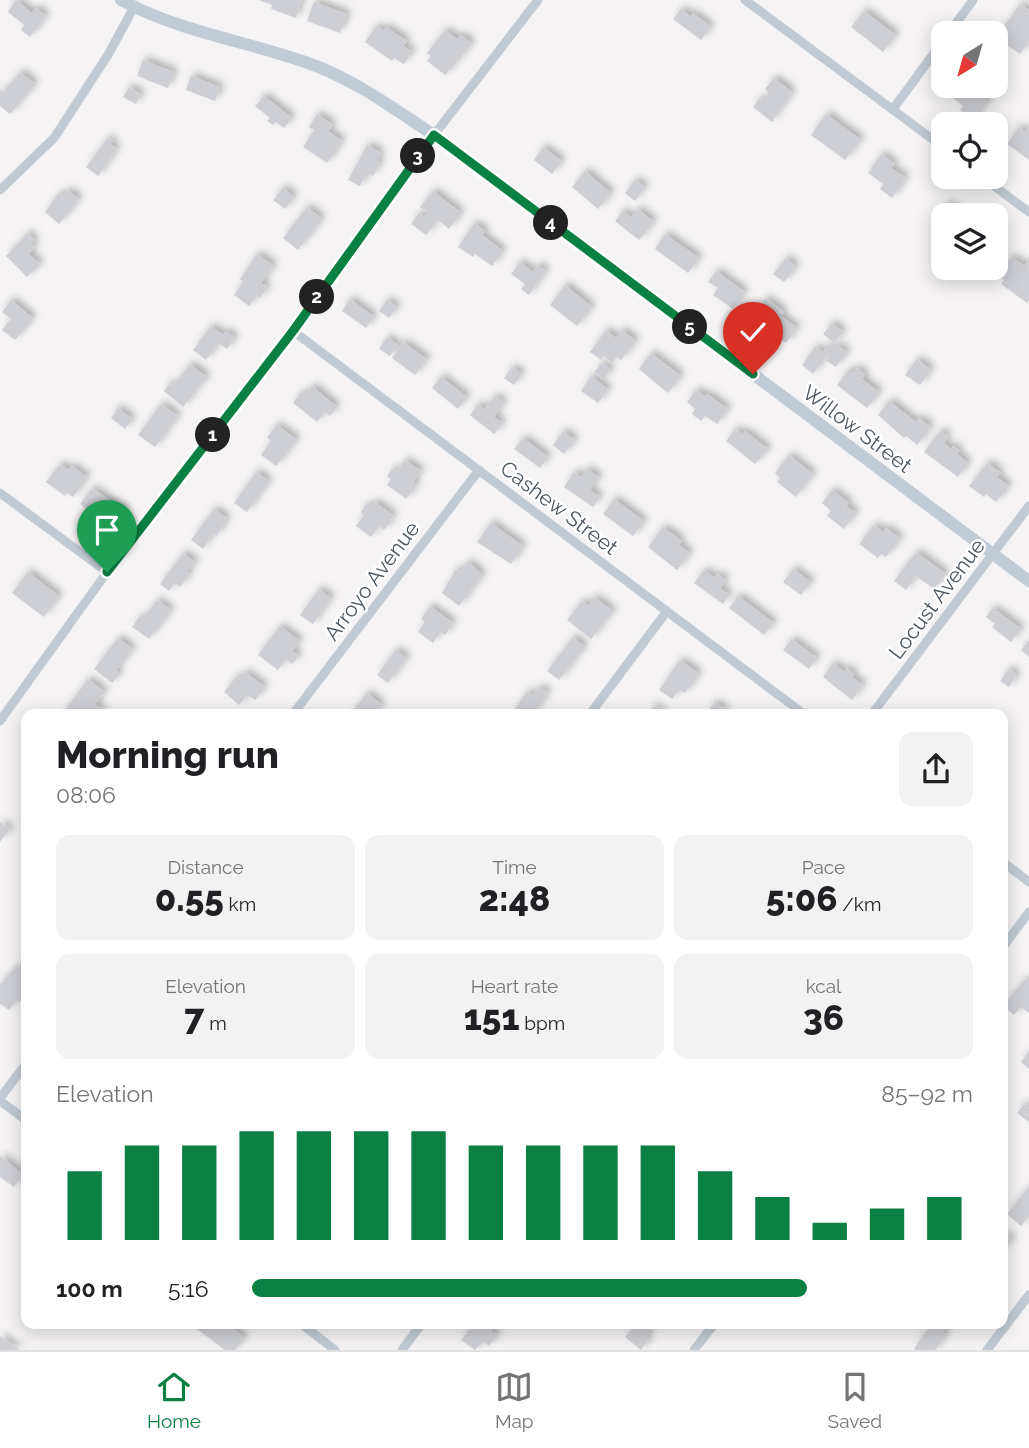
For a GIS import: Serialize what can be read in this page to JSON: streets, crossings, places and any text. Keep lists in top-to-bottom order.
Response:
{
  "streets": {
    "street": [
      "Willow Street",
      "Cashew Street",
      "Arroyo Avenue",
      "Locust Avenue"
    ]
  },
  "crossings": [
    ["Willow Street", "Locust Avenue"],
    ["Cashew Street", "Arroyo Avenue"]
  ],
  "north": "bottom left",
  "page": {
    "pins": [
      "3",
      "4",
      "2",
      "5",
      "1"
    ],
    "heading": ["Morning run", "08:06"],
    "stats": [
      ["Distance", "0.55 km"],
      ["Time", "2:48"],
      ["Pace", "5:06 /km"],
      ["Elevation", "7 m"],
      ["Heart rate", "151 bpm"],
      ["kcal", "36"]
    ],
    "chart": ["Elevation", "85–92 m"],
    "list": [
      {
        "name": "100 m",
        "note": "5:16"
      }
    ],
    "tabs": ["Home", "Map", "Saved"]
  }
}
